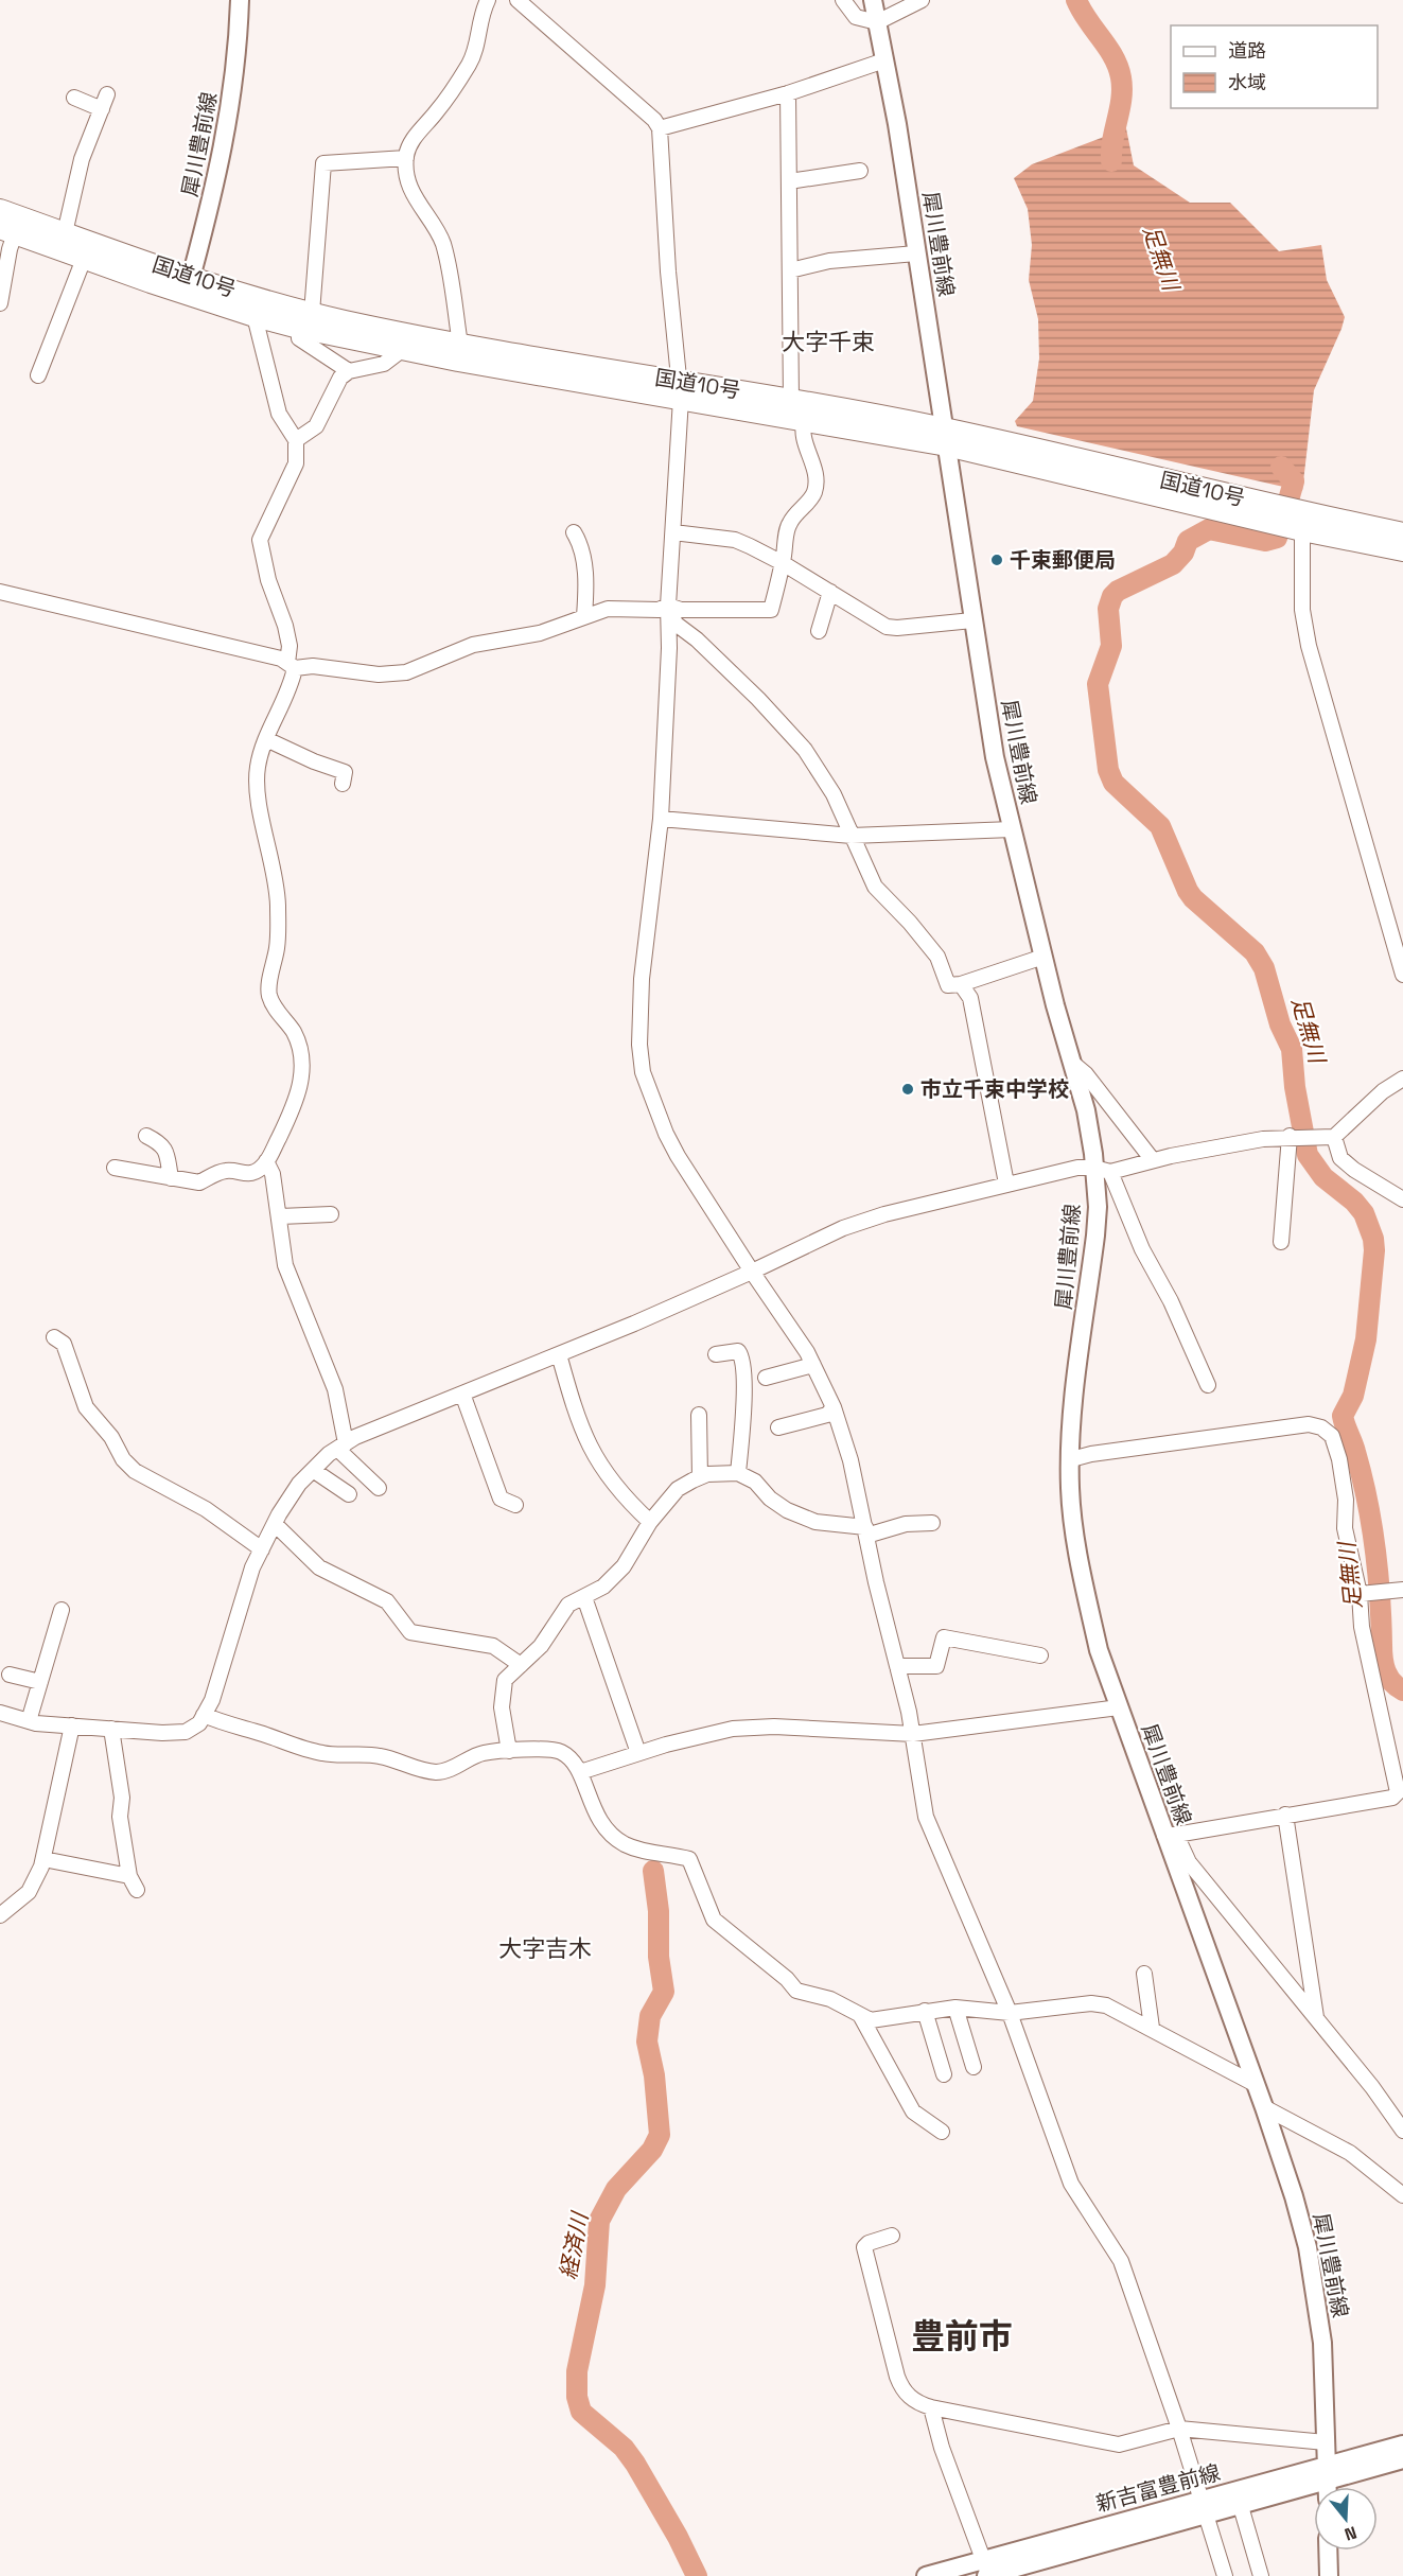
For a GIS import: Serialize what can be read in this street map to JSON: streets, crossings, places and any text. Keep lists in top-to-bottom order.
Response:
{
  "streets": {
    "highway": ["国道10号"],
    "main road": ["犀川豊前線", "新吉富豊前線"]
  },
  "crossings": [
    ["犀川豊前線", "国道10号"],
    ["犀川豊前線", "新吉富豊前線"]
  ],
  "districts": ["大字千束", "大字吉木", "豊前市"],
  "water": ["足無川", "経済川"],
  "places": ["千束郵便局", "市立千束中学校"],
  "legend": ["道路", "水域"],
  "north": "bottom"
}
